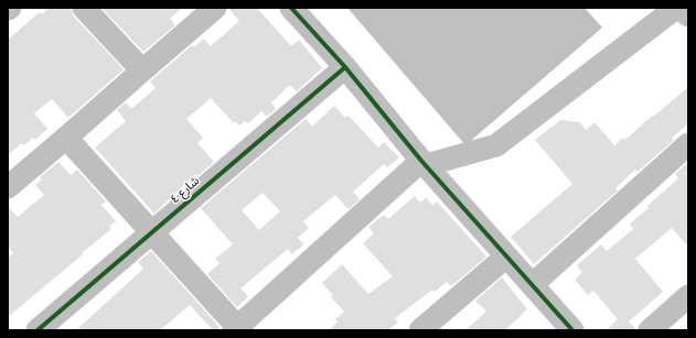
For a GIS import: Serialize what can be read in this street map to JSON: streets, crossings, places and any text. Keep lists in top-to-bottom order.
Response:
{
  "streets": {
    "street": ["شارع ٤"]
  }
}
